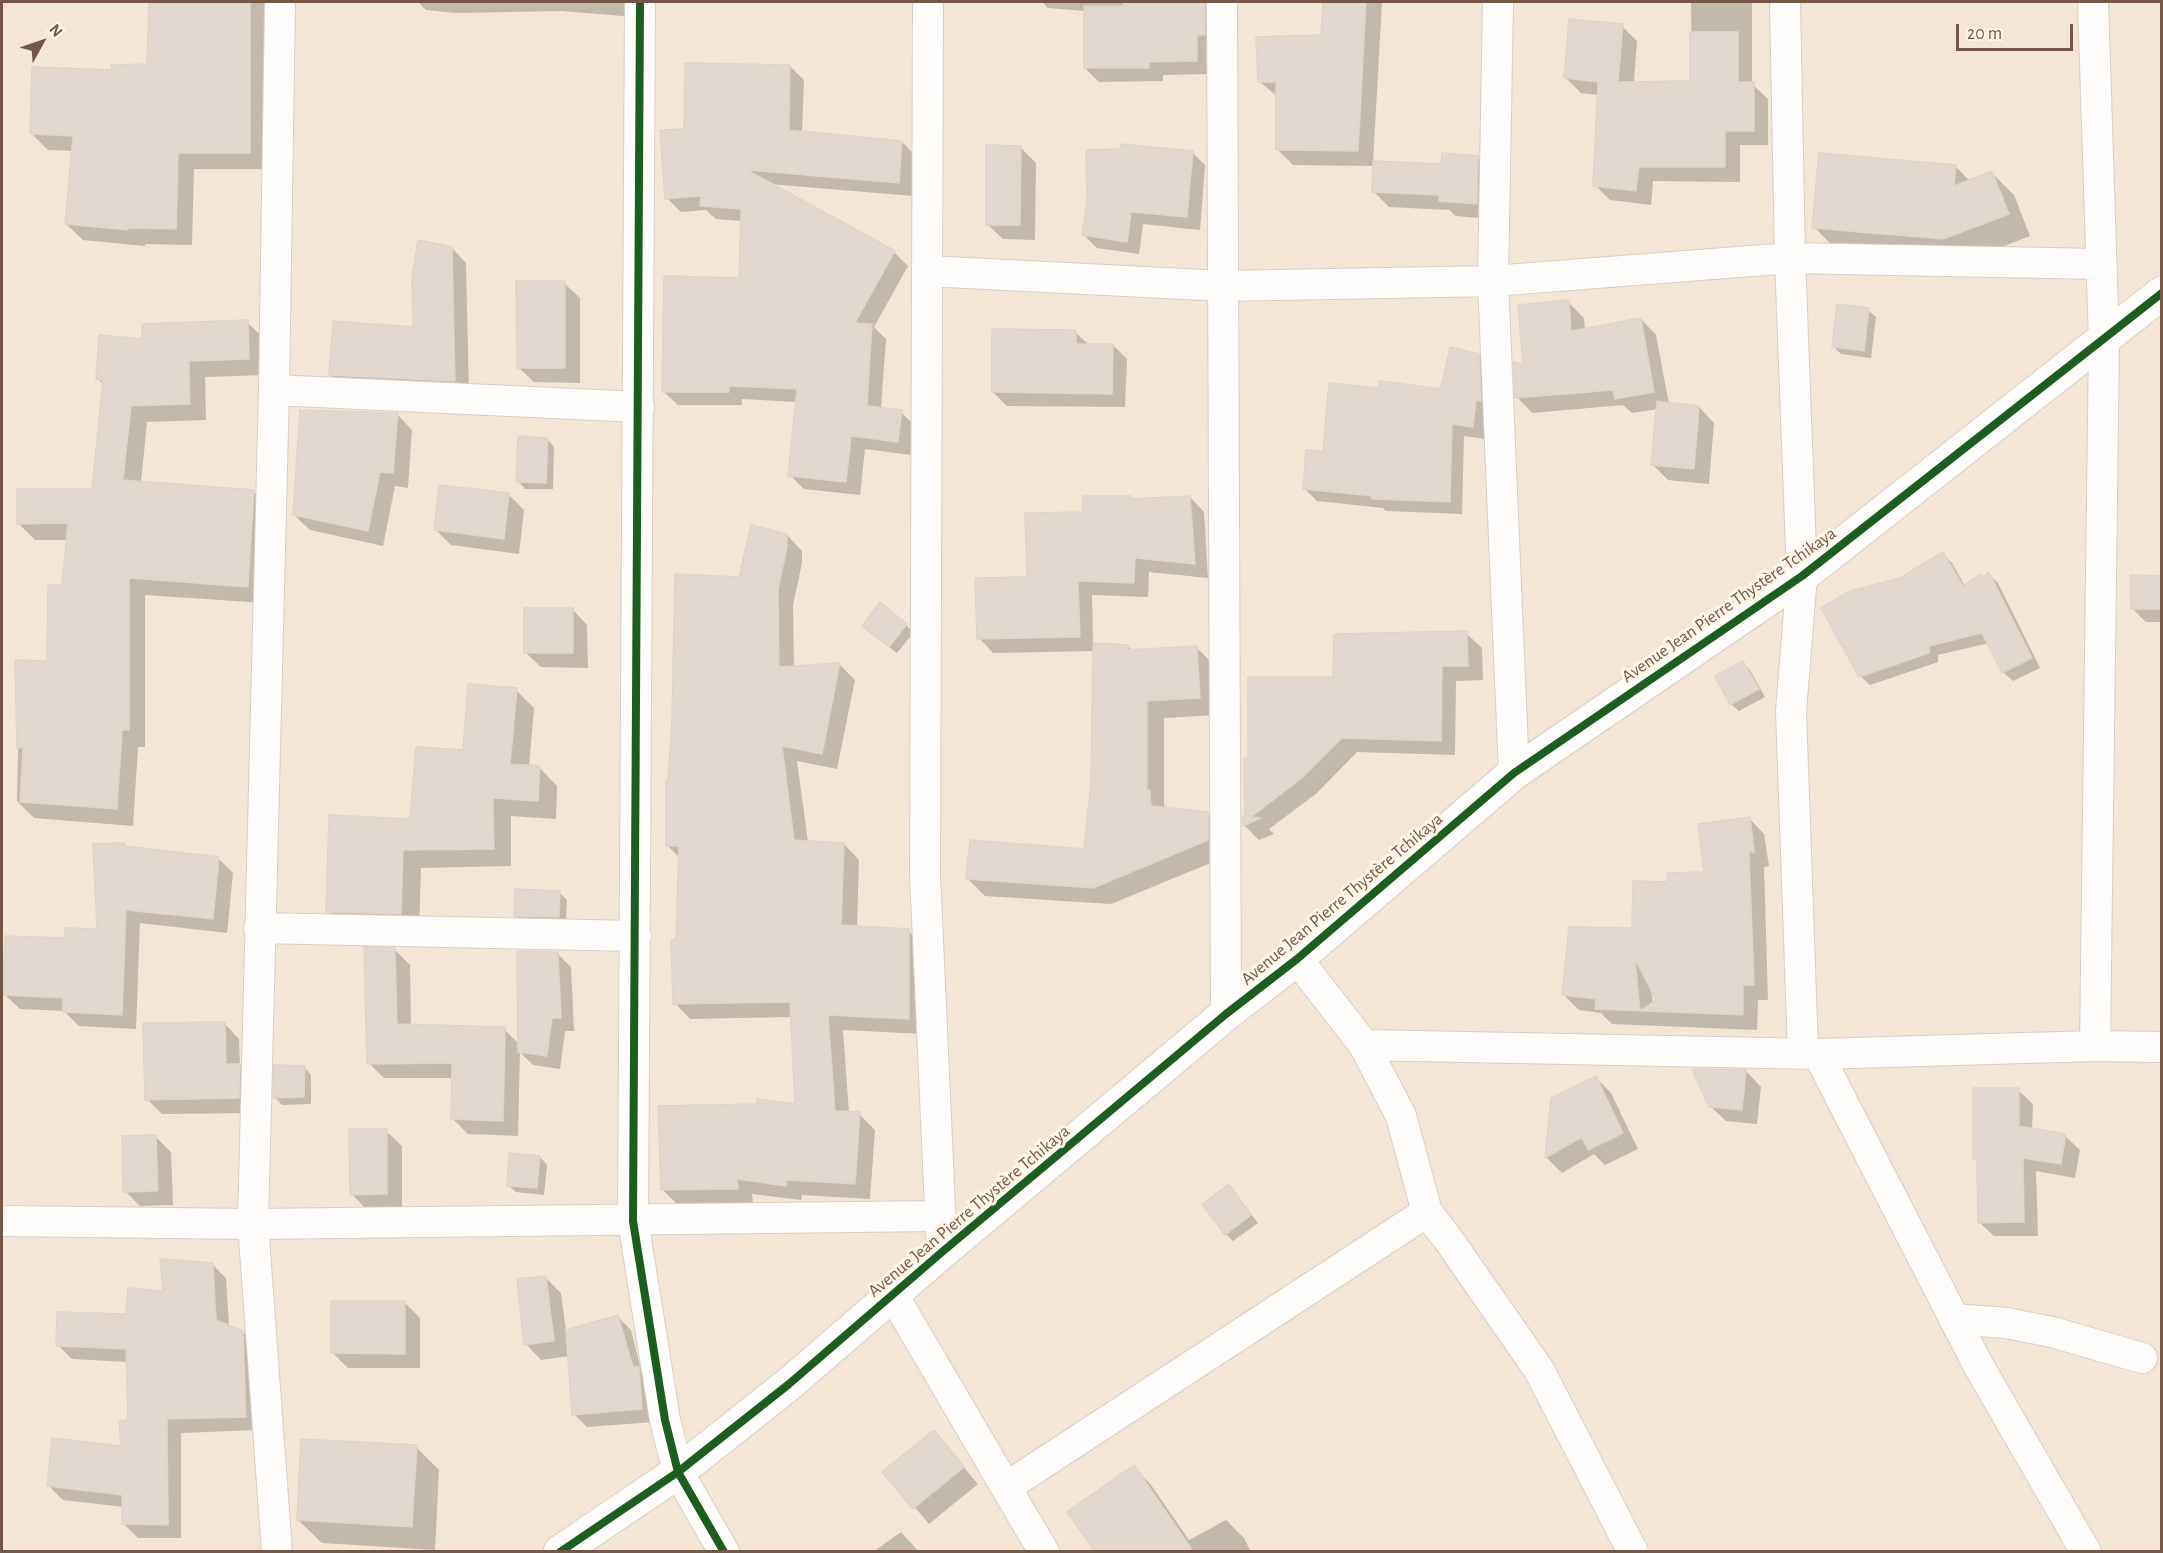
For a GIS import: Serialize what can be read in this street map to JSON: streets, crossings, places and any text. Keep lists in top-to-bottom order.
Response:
{
  "streets": {
    "street": ["Avenue Jean Pierre Thystère Tchikaya"]
  },
  "scale_bar": "20 m",
  "north": "top right"
}
